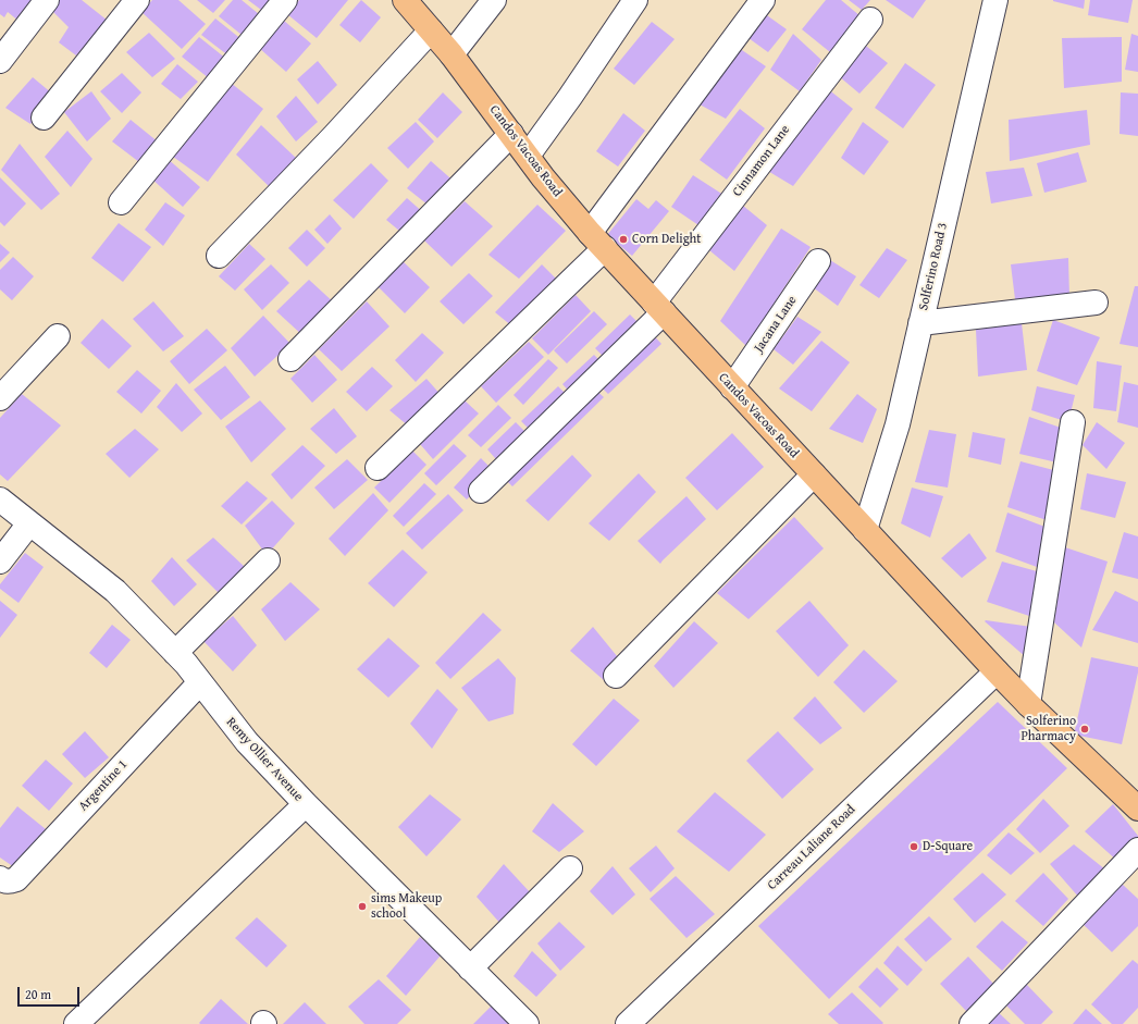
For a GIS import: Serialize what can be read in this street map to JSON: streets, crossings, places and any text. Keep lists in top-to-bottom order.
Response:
{
  "streets": {
    "main road": ["Candos Vacoas Road"],
    "street": [
      "Cinnamon Lane",
      "Solferino Road 3",
      "Jacana Lane",
      "Remy Ollier Avenue",
      "Argentine 1",
      "Carreau Laliane Road"
    ]
  },
  "crossings": [
    ["Candos Vacoas Road", "Cinnamon Lane"],
    ["Candos Vacoas Road", "Solferino Road 3"],
    ["Candos Vacoas Road", "Jacana Lane"],
    ["Candos Vacoas Road", "Carreau Laliane Road"],
    ["Remy Ollier Avenue", "Argentine 1"]
  ],
  "places": [
    "Corn Delight",
    "Solferino Pharmacy",
    "D-Square",
    "sims Makeup school"
  ],
  "scale_bar": "20 m"
}
